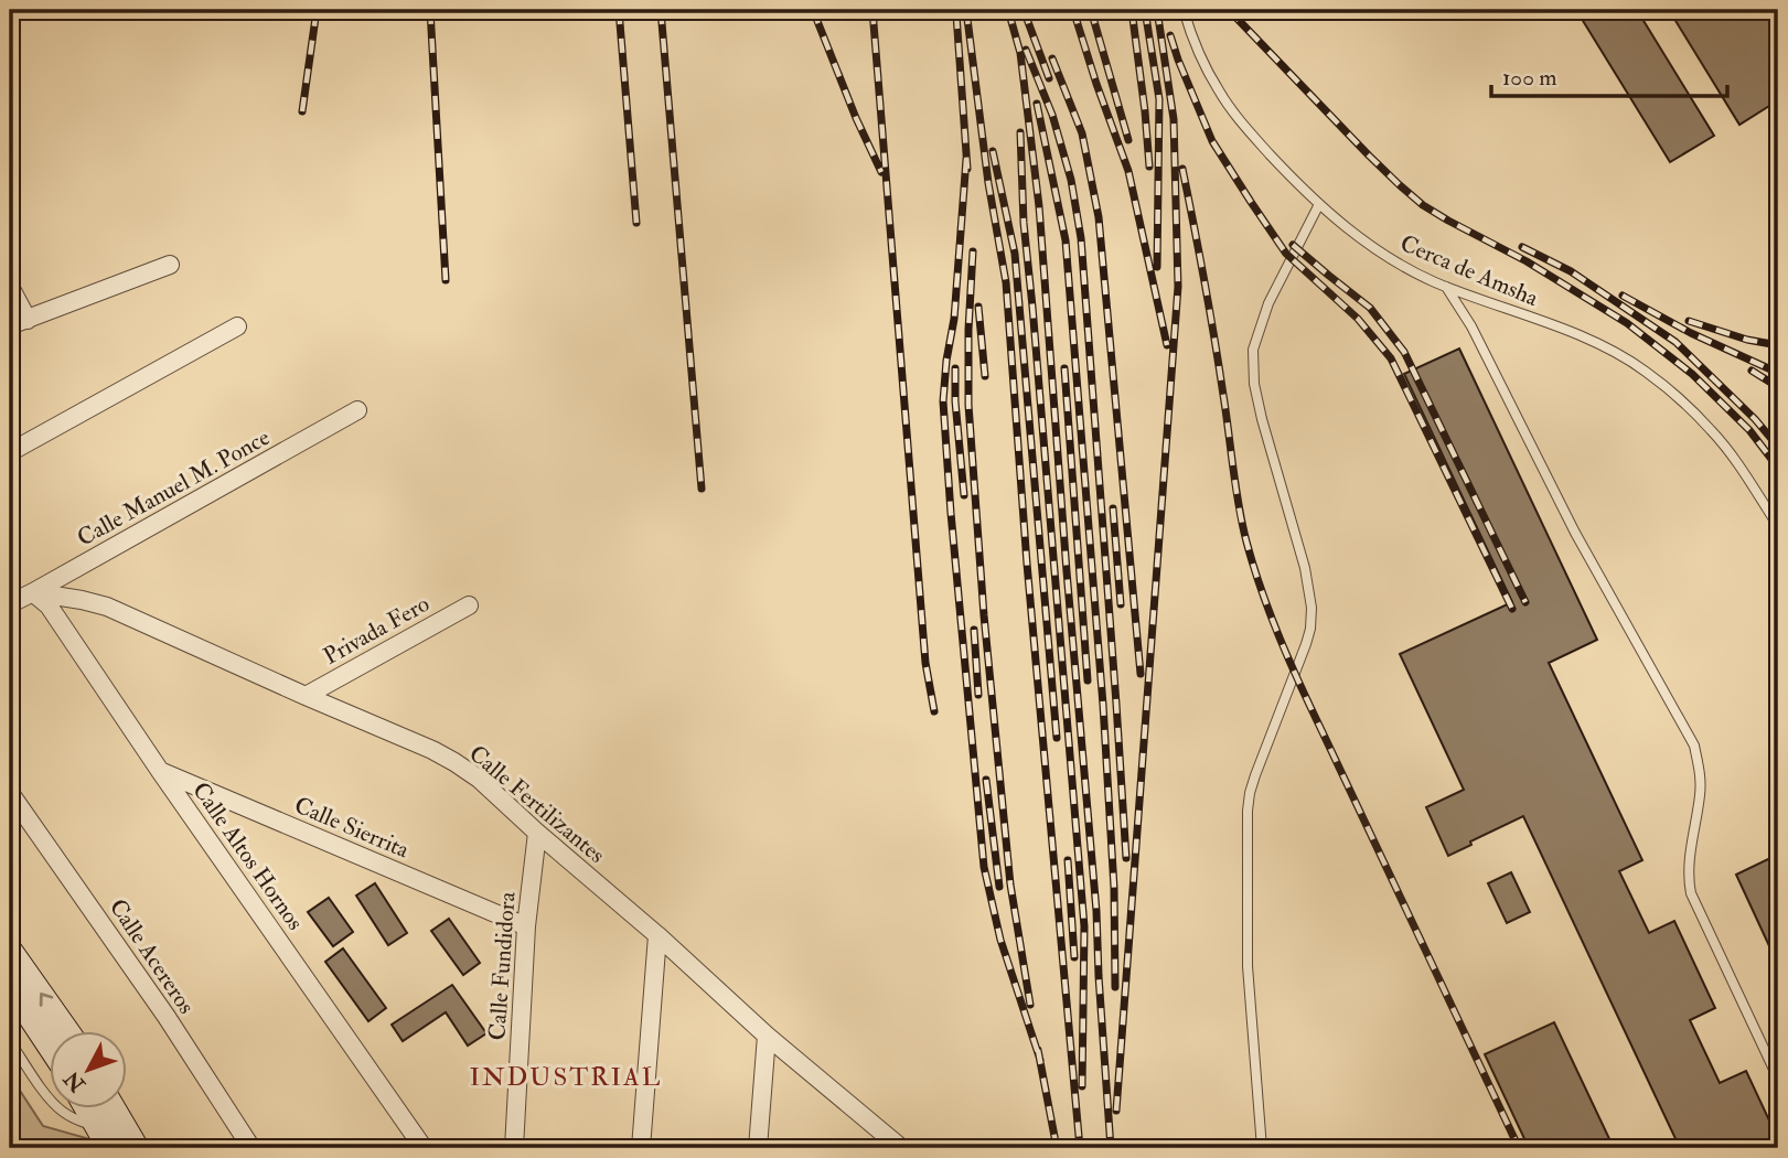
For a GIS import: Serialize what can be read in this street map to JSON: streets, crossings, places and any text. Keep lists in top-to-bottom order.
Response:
{
  "streets": {
    "street": [
      "Calle Manuel M. Ponce",
      "Privada Fero",
      "Calle Fertilizantes",
      "Calle Sierrita",
      "Calle Altos Hornos",
      "Calle Acereros",
      "Calle Fundidora"
    ],
    "lane": ["Cerca de Amsha"]
  },
  "crossings": [
    ["Calle Manuel M. Ponce", "Calle Fertilizantes"],
    ["Calle Manuel M. Ponce", "Calle Altos Hornos"],
    ["Privada Fero", "Calle Fertilizantes"],
    ["Calle Fertilizantes", "Calle Altos Hornos"],
    ["Calle Fertilizantes", "Calle Fundidora"],
    ["Calle Sierrita", "Calle Altos Hornos"],
    ["Calle Sierrita", "Calle Fundidora"]
  ],
  "districts": ["INDUSTRIAL"],
  "scale_bar": "100 m",
  "north": "bottom left"
}
